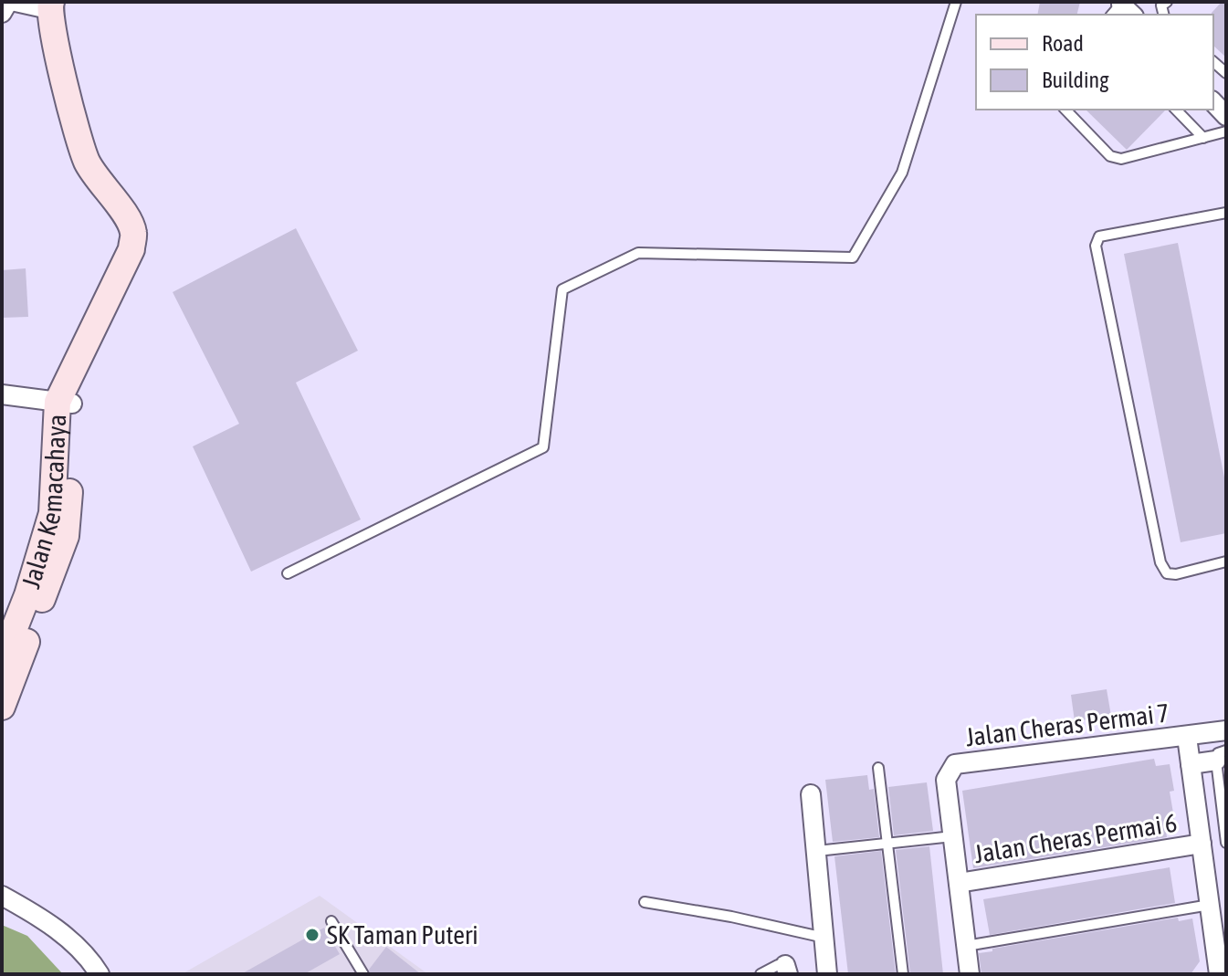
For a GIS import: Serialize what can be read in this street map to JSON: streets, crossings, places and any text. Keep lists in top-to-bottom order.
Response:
{
  "streets": {
    "street": ["Jalan Kemacahaya", "Jalan Cheras Permai 7", "Jalan Cheras Permai 6"]
  },
  "places": ["SK Taman Puteri"],
  "legend": ["Road", "Building"]
}
